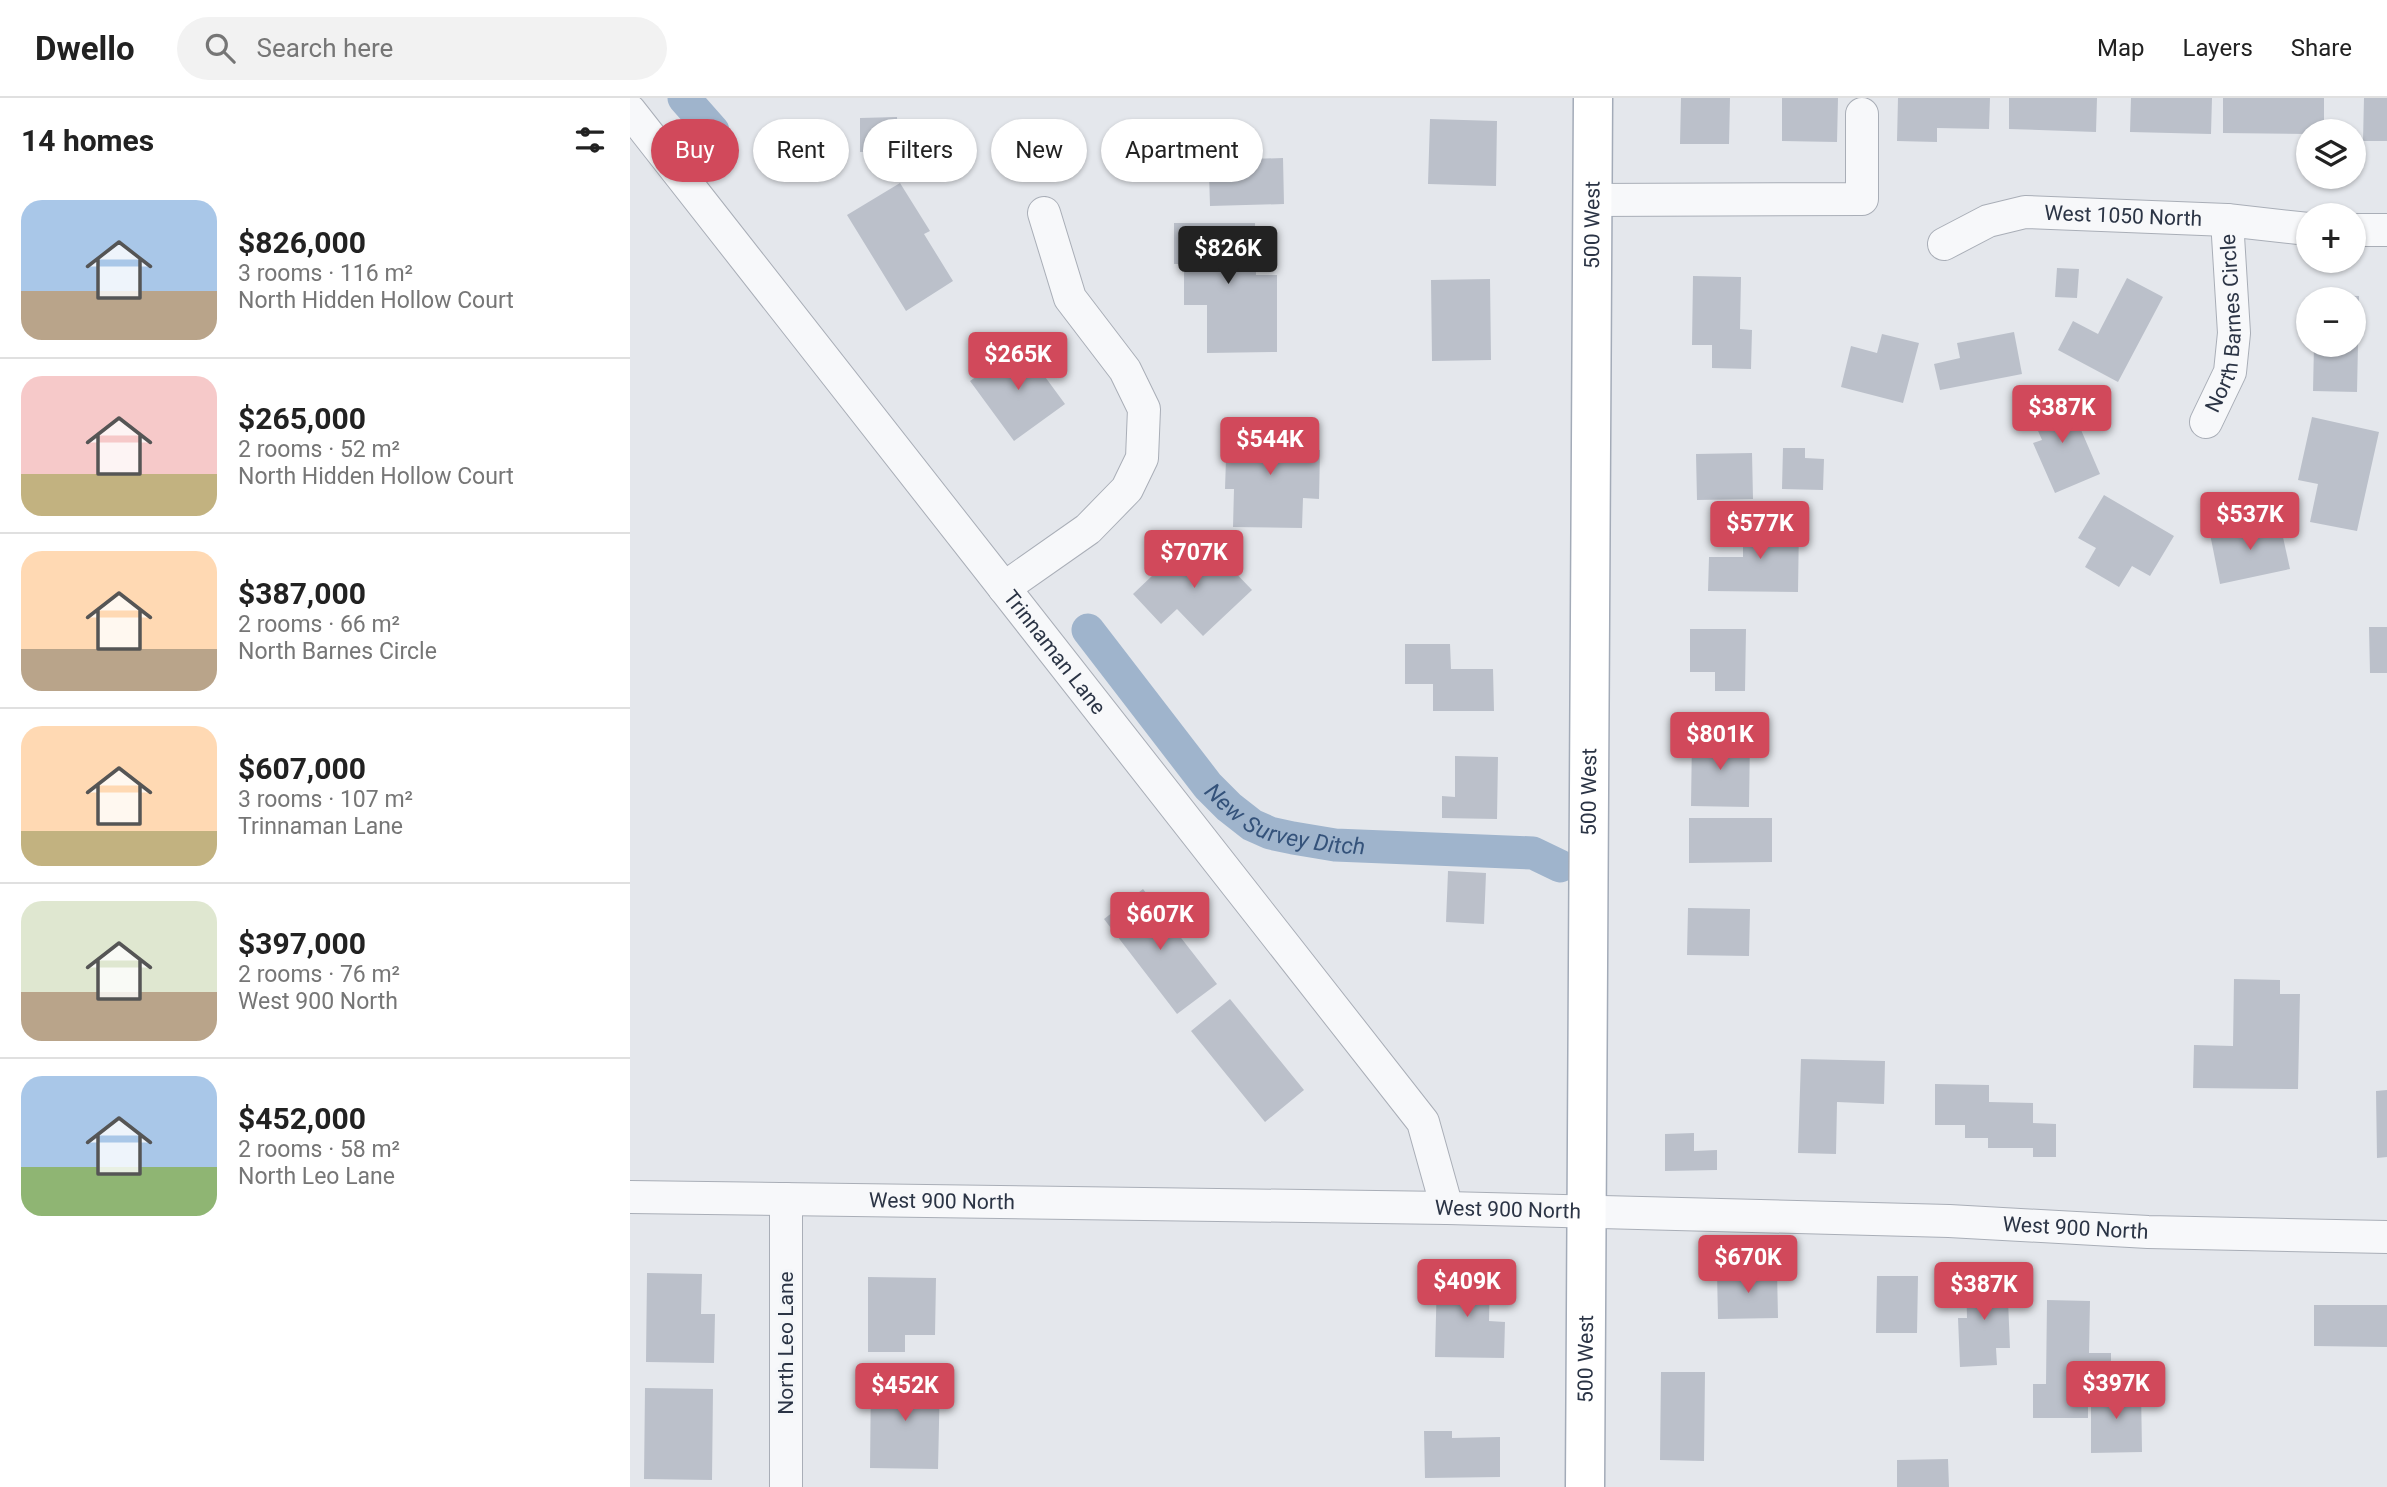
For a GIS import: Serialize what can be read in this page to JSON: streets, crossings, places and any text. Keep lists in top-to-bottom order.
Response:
{
  "streets": {
    "main road": ["500 West"],
    "street": [
      "West 1050 North",
      "North Barnes Circle",
      "Trinnaman Lane",
      "West 900 North",
      "North Leo Lane"
    ]
  },
  "crossings": [
    ["West 1050 North", "North Barnes Circle"],
    ["500 West", "West 900 North"],
    ["Trinnaman Lane", "West 900 North"],
    ["West 900 North", "North Leo Lane"]
  ],
  "water": ["New Survey Ditch"],
  "page": {
    "header": "Dwello",
    "search": "Search here",
    "nav": ["Map", "Layers", "Share"],
    "heading": "14 homes",
    "map_buttons": ["+", "−"],
    "chip": [
      "Buy",
      "Rent",
      "Filters",
      "New",
      "Apartment"
    ],
    "list": [
      {
        "name": "$826,000",
        "note": "3 rooms · 116 m² · North Hidden Hollow Court"
      },
      {
        "name": "$265,000",
        "note": "2 rooms · 52 m² · North Hidden Hollow Court"
      },
      {
        "name": "$387,000",
        "note": "2 rooms · 66 m² · North Barnes Circle"
      },
      {
        "name": "$607,000",
        "note": "3 rooms · 107 m² · Trinnaman Lane"
      },
      {
        "name": "$397,000",
        "note": "2 rooms · 76 m² · West 900 North"
      },
      {
        "name": "$452,000",
        "note": "2 rooms · 58 m² · North Leo Lane"
      }
    ],
    "price": [
      "$826K",
      "$265K",
      "$387K",
      "$544K",
      "$537K",
      "$577K",
      "$707K",
      "$801K",
      "$607K",
      "$670K",
      "$409K",
      "$387K",
      "$397K",
      "$452K"
    ]
  }
}
